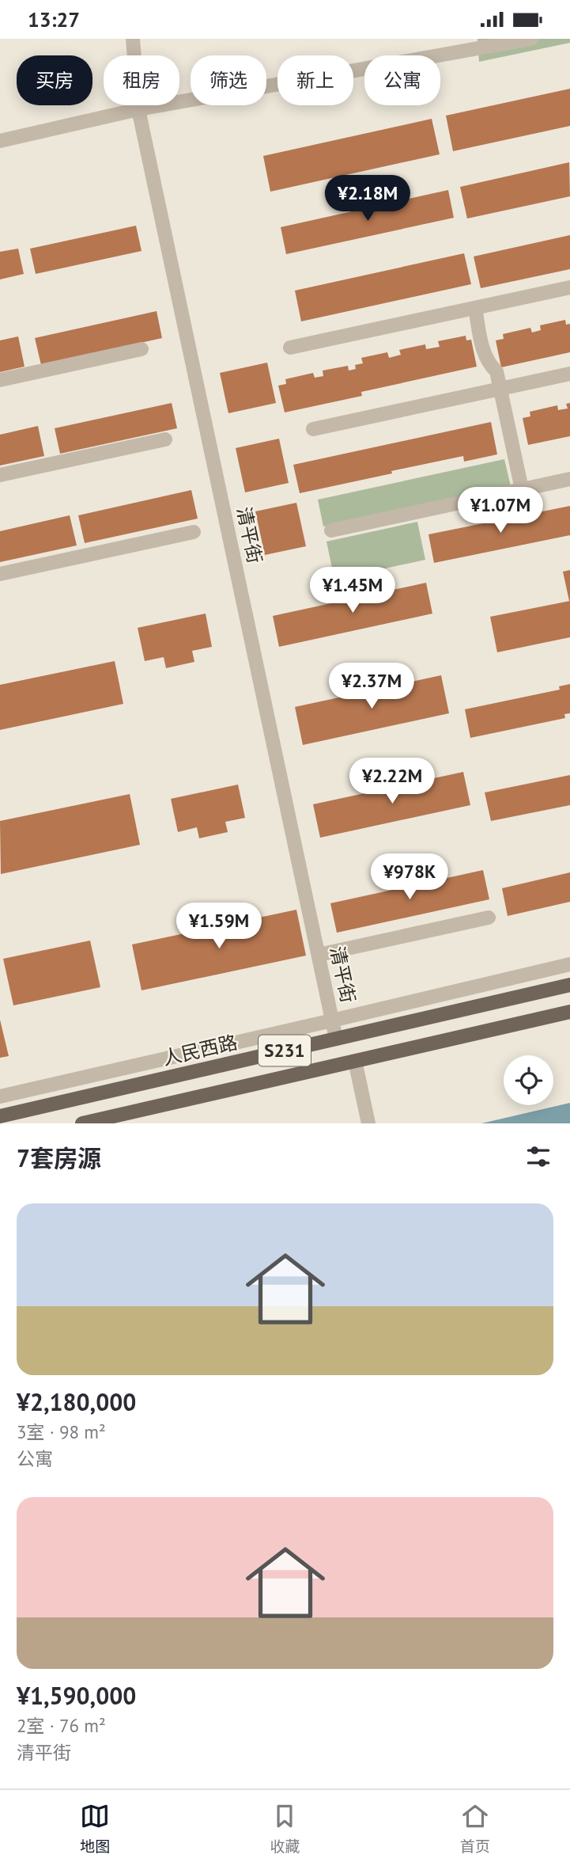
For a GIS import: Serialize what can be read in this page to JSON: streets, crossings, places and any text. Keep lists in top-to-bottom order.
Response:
{
  "streets": {
    "main road": ["人民西路", "S231"],
    "street": ["清平街"]
  },
  "crossings": [
    ["清平街", "人民西路"]
  ],
  "page": {
    "status": "13:27",
    "chip": [
      "买房",
      "租房",
      "筛选",
      "新上",
      "公寓"
    ],
    "price": [
      "¥2.18M",
      "¥1.07M",
      "¥1.45M",
      "¥2.37M",
      "¥2.22M",
      "¥978K",
      "¥1.59M"
    ],
    "heading": "7套房源",
    "list": [
      {
        "name": "¥2,180,000",
        "note": "3室 · 98 m² · 公寓"
      },
      {
        "name": "¥1,590,000",
        "note": "2室 · 76 m² · 清平街"
      }
    ],
    "tabs": ["地图", "收藏", "首页"]
  }
}
